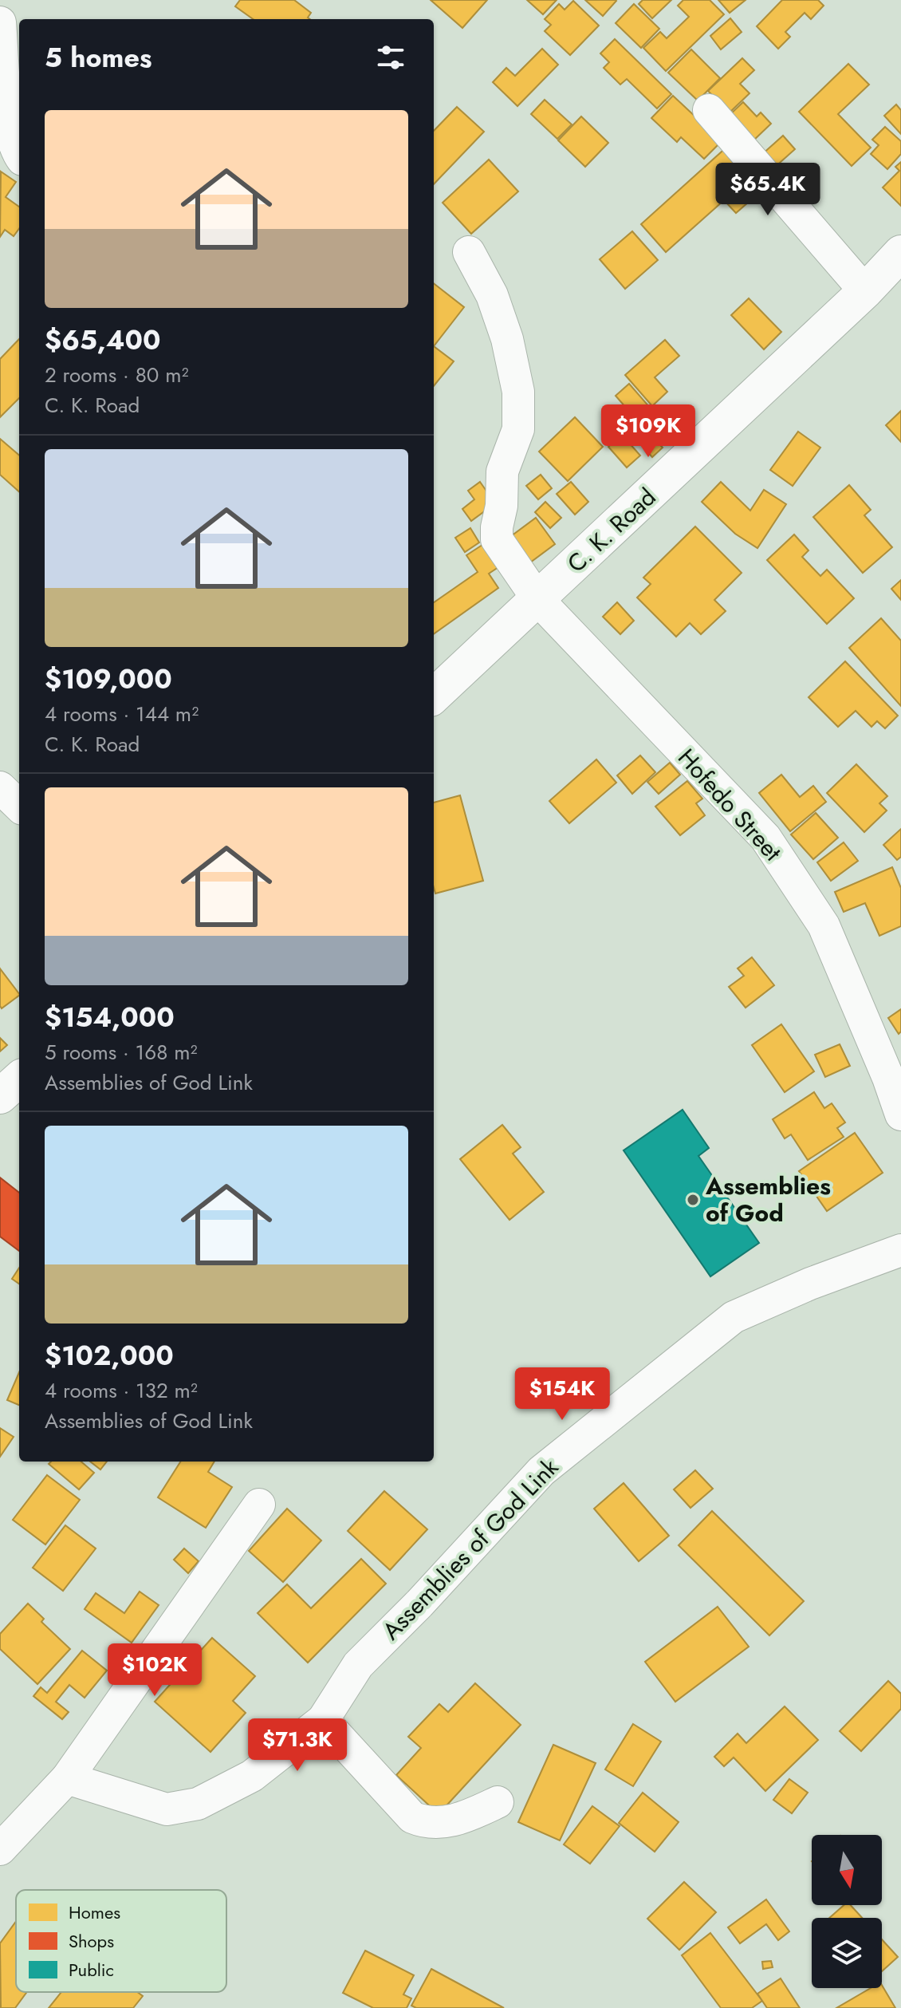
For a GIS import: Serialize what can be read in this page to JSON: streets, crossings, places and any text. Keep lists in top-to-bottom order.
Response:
{
  "streets": {
    "street": ["C. K. Road", "Hofedo Street", "Assemblies of God Link"]
  },
  "crossings": [
    ["C. K. Road", "Hofedo Street"]
  ],
  "places": ["Assemblies of God"],
  "legend": ["Homes", "Shops", "Public"],
  "north": "bottom",
  "page": {
    "heading": "5 homes",
    "list": [
      {
        "name": "$65,400",
        "note": "2 rooms · 80 m² · C. K. Road"
      },
      {
        "name": "$109,000",
        "note": "4 rooms · 144 m² · C. K. Road"
      },
      {
        "name": "$154,000",
        "note": "5 rooms · 168 m² · Assemblies of God Link"
      },
      {
        "name": "$102,000",
        "note": "4 rooms · 132 m² · Assemblies of God Link"
      }
    ],
    "price": [
      "$65.4K",
      "$109K",
      "$154K",
      "$102K",
      "$71.3K"
    ]
  }
}
